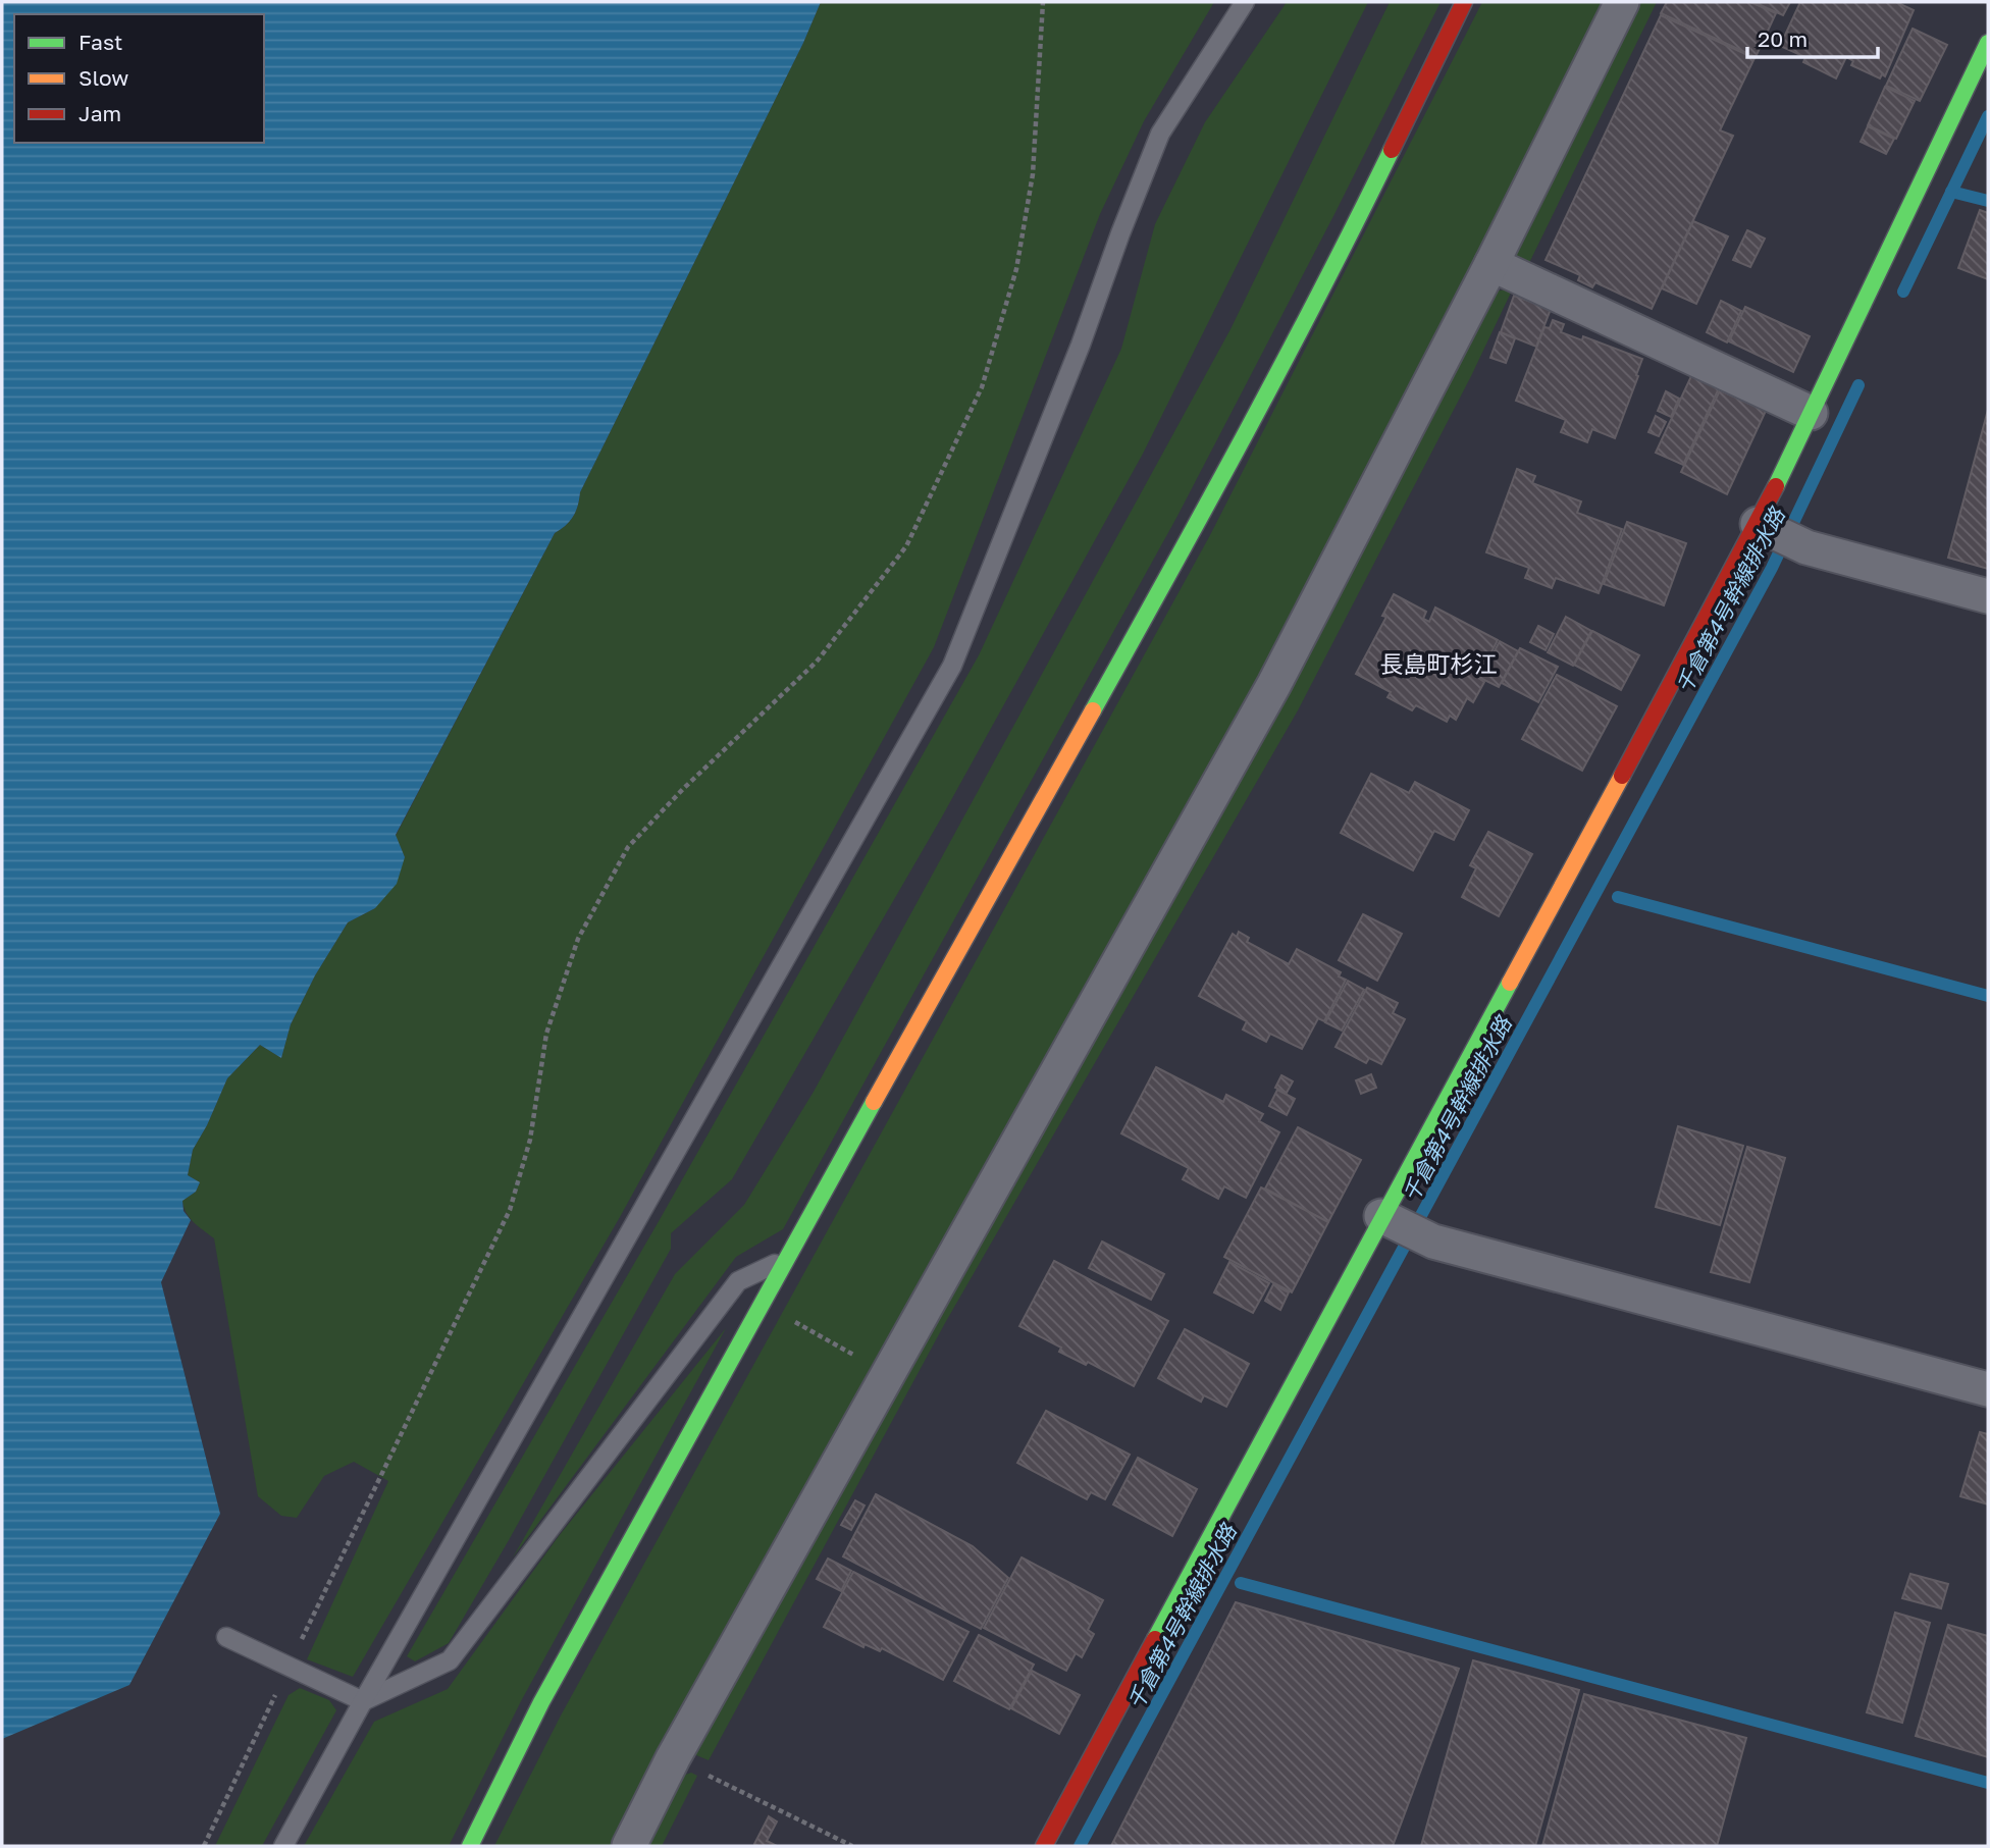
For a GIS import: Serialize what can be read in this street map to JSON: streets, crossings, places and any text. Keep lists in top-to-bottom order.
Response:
{
  "districts": ["長島町杉江"],
  "water": ["千倉第4号幹線排水路"],
  "legend": ["Fast", "Slow", "Jam"],
  "scale_bar": "20 m"
}
